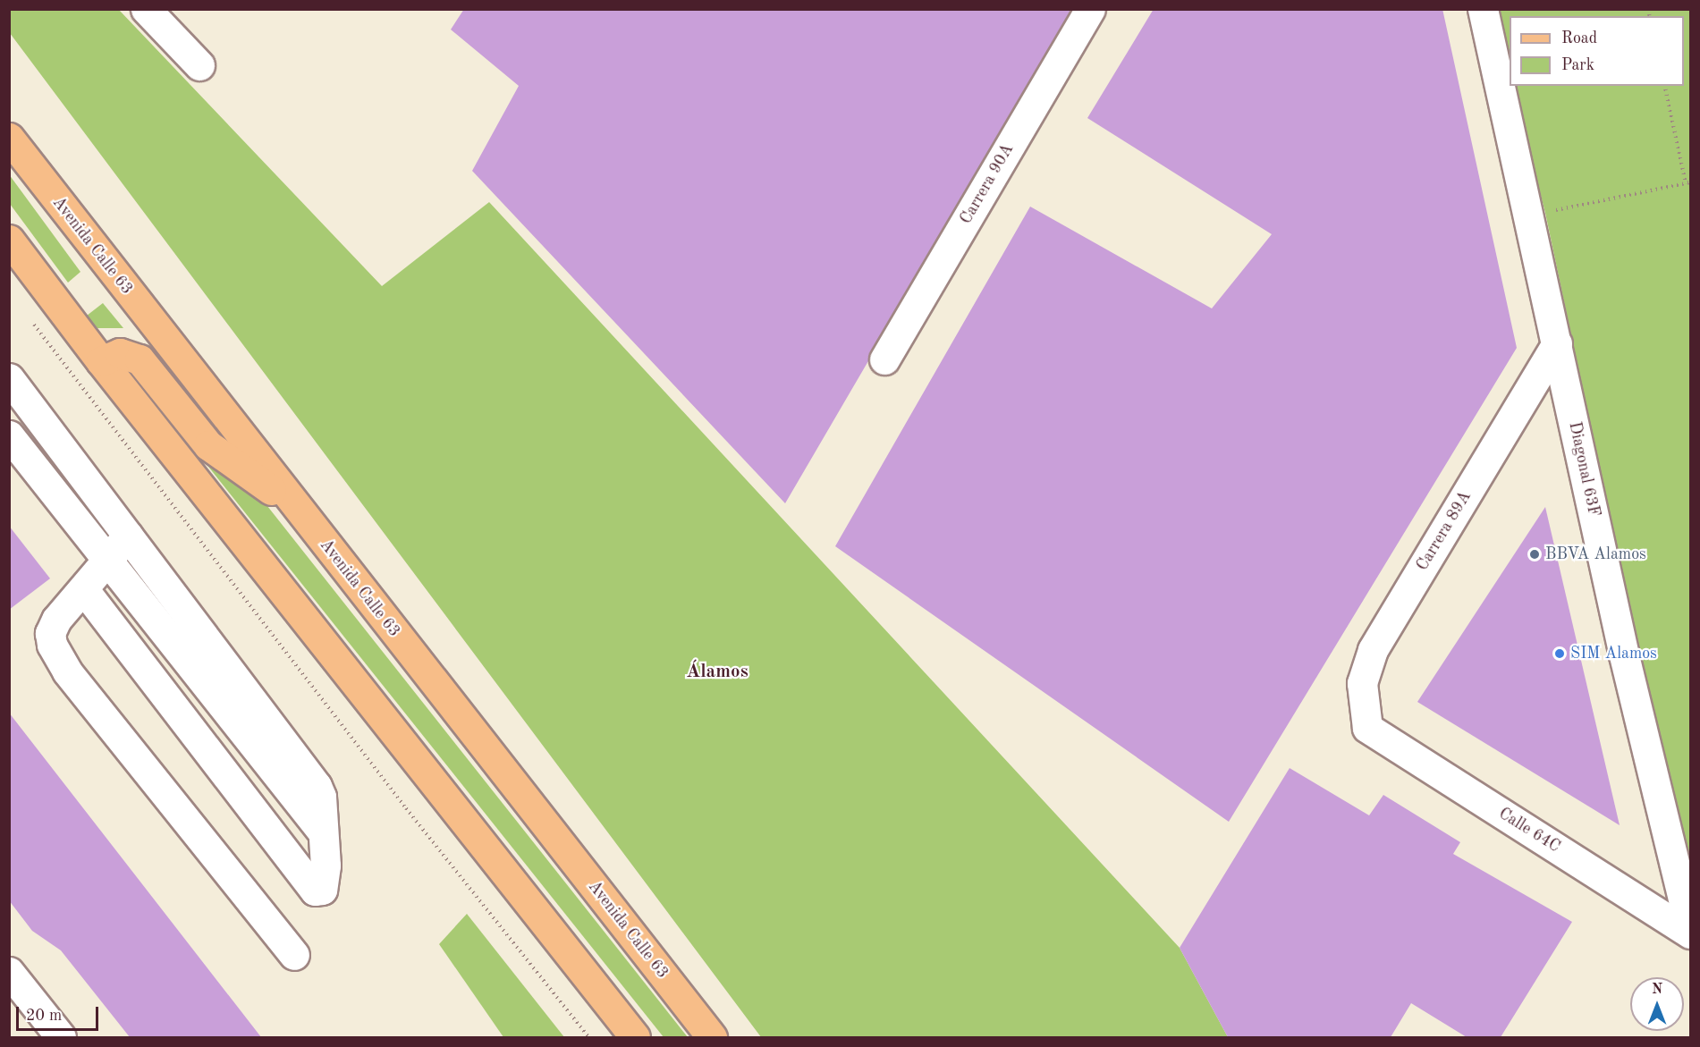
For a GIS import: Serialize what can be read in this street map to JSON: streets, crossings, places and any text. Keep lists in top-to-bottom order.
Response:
{
  "streets": {
    "main road": ["Avenida Calle 63"],
    "street": [
      "Carrera 90A",
      "Diagonal 63F",
      "Carrera 89A",
      "Calle 64C"
    ]
  },
  "crossings": [
    ["Diagonal 63F", "Carrera 89A"],
    ["Carrera 89A", "Calle 64C"]
  ],
  "districts": ["Álamos"],
  "places": ["BBVA Alamos", "SIM Alamos"],
  "legend": ["Road", "Park"],
  "scale_bar": "20 m",
  "north": "top"
}
